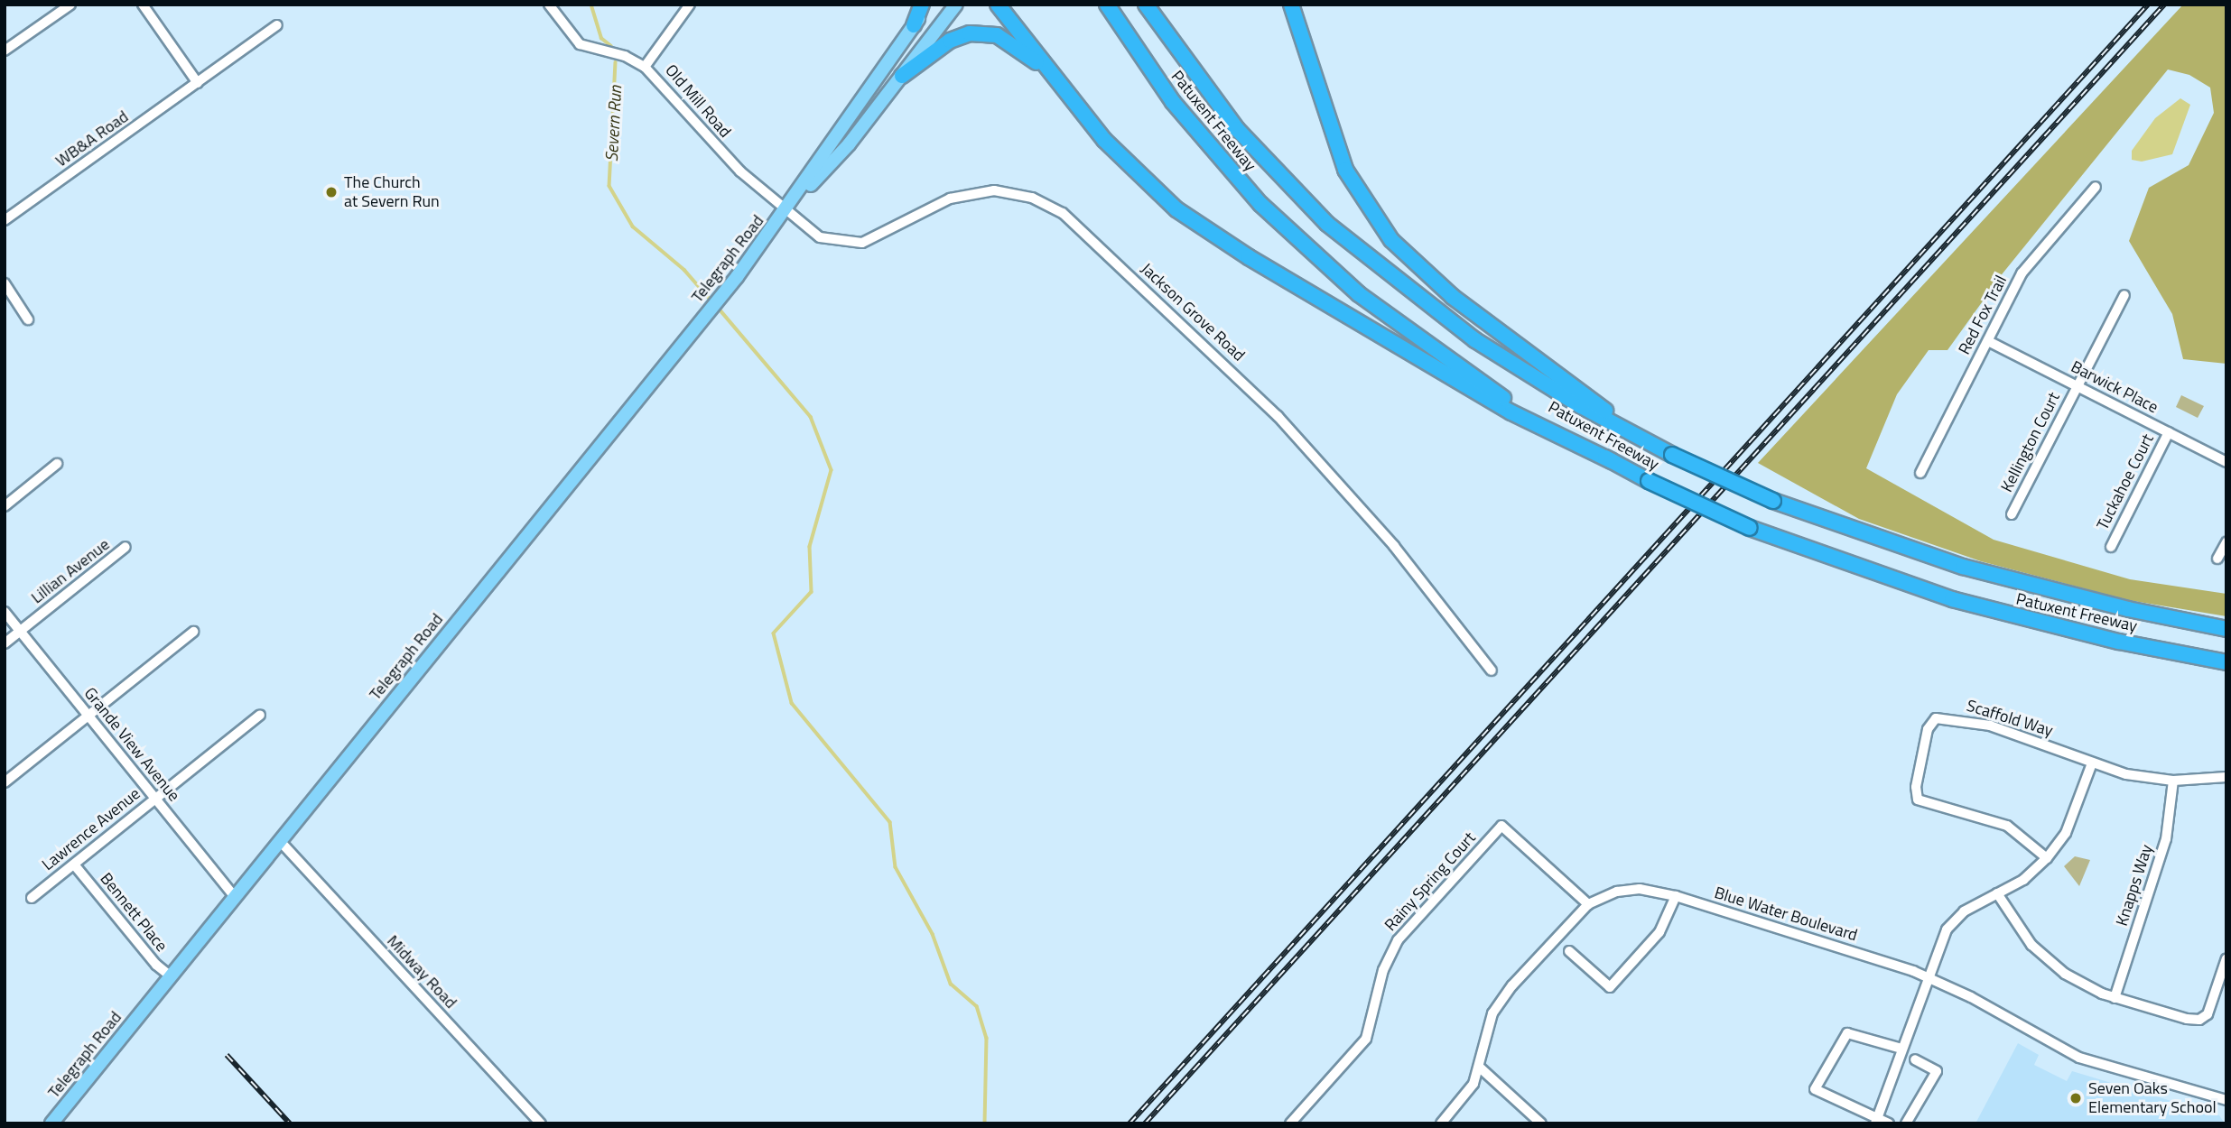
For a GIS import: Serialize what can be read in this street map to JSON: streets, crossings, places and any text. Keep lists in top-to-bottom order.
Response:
{
  "streets": {
    "highway": ["Patuxent Freeway"],
    "main road": ["Telegraph Road"],
    "street": [
      "Old Mill Road",
      "WB&A Road",
      "Jackson Grove Road",
      "Red Fox Trail",
      "Barwick Place",
      "Kellington Court",
      "Tuckahoe Court",
      "Lillian Avenue",
      "Scaffold Way",
      "Grande View Avenue",
      "Lawrence Avenue",
      "Rainy Spring Court",
      "Knapps Way",
      "Bennett Place",
      "Blue Water Boulevard",
      "Midway Road"
    ]
  },
  "crossings": [
    ["Old Mill Road", "Telegraph Road"],
    ["Old Mill Road", "Jackson Grove Road"],
    ["Telegraph Road", "Jackson Grove Road"],
    ["Telegraph Road", "Grande View Avenue"],
    ["Telegraph Road", "Bennett Place"],
    ["Telegraph Road", "Midway Road"],
    ["Red Fox Trail", "Barwick Place"],
    ["Barwick Place", "Kellington Court"],
    ["Barwick Place", "Tuckahoe Court"],
    ["Lillian Avenue", "Grande View Avenue"],
    ["Scaffold Way", "Knapps Way"],
    ["Grande View Avenue", "Lawrence Avenue"],
    ["Lawrence Avenue", "Bennett Place"],
    ["Rainy Spring Court", "Blue Water Boulevard"]
  ],
  "water": ["Severn Run"],
  "places": ["The Church at Severn Run", "Seven Oaks Elementary School"]
}
